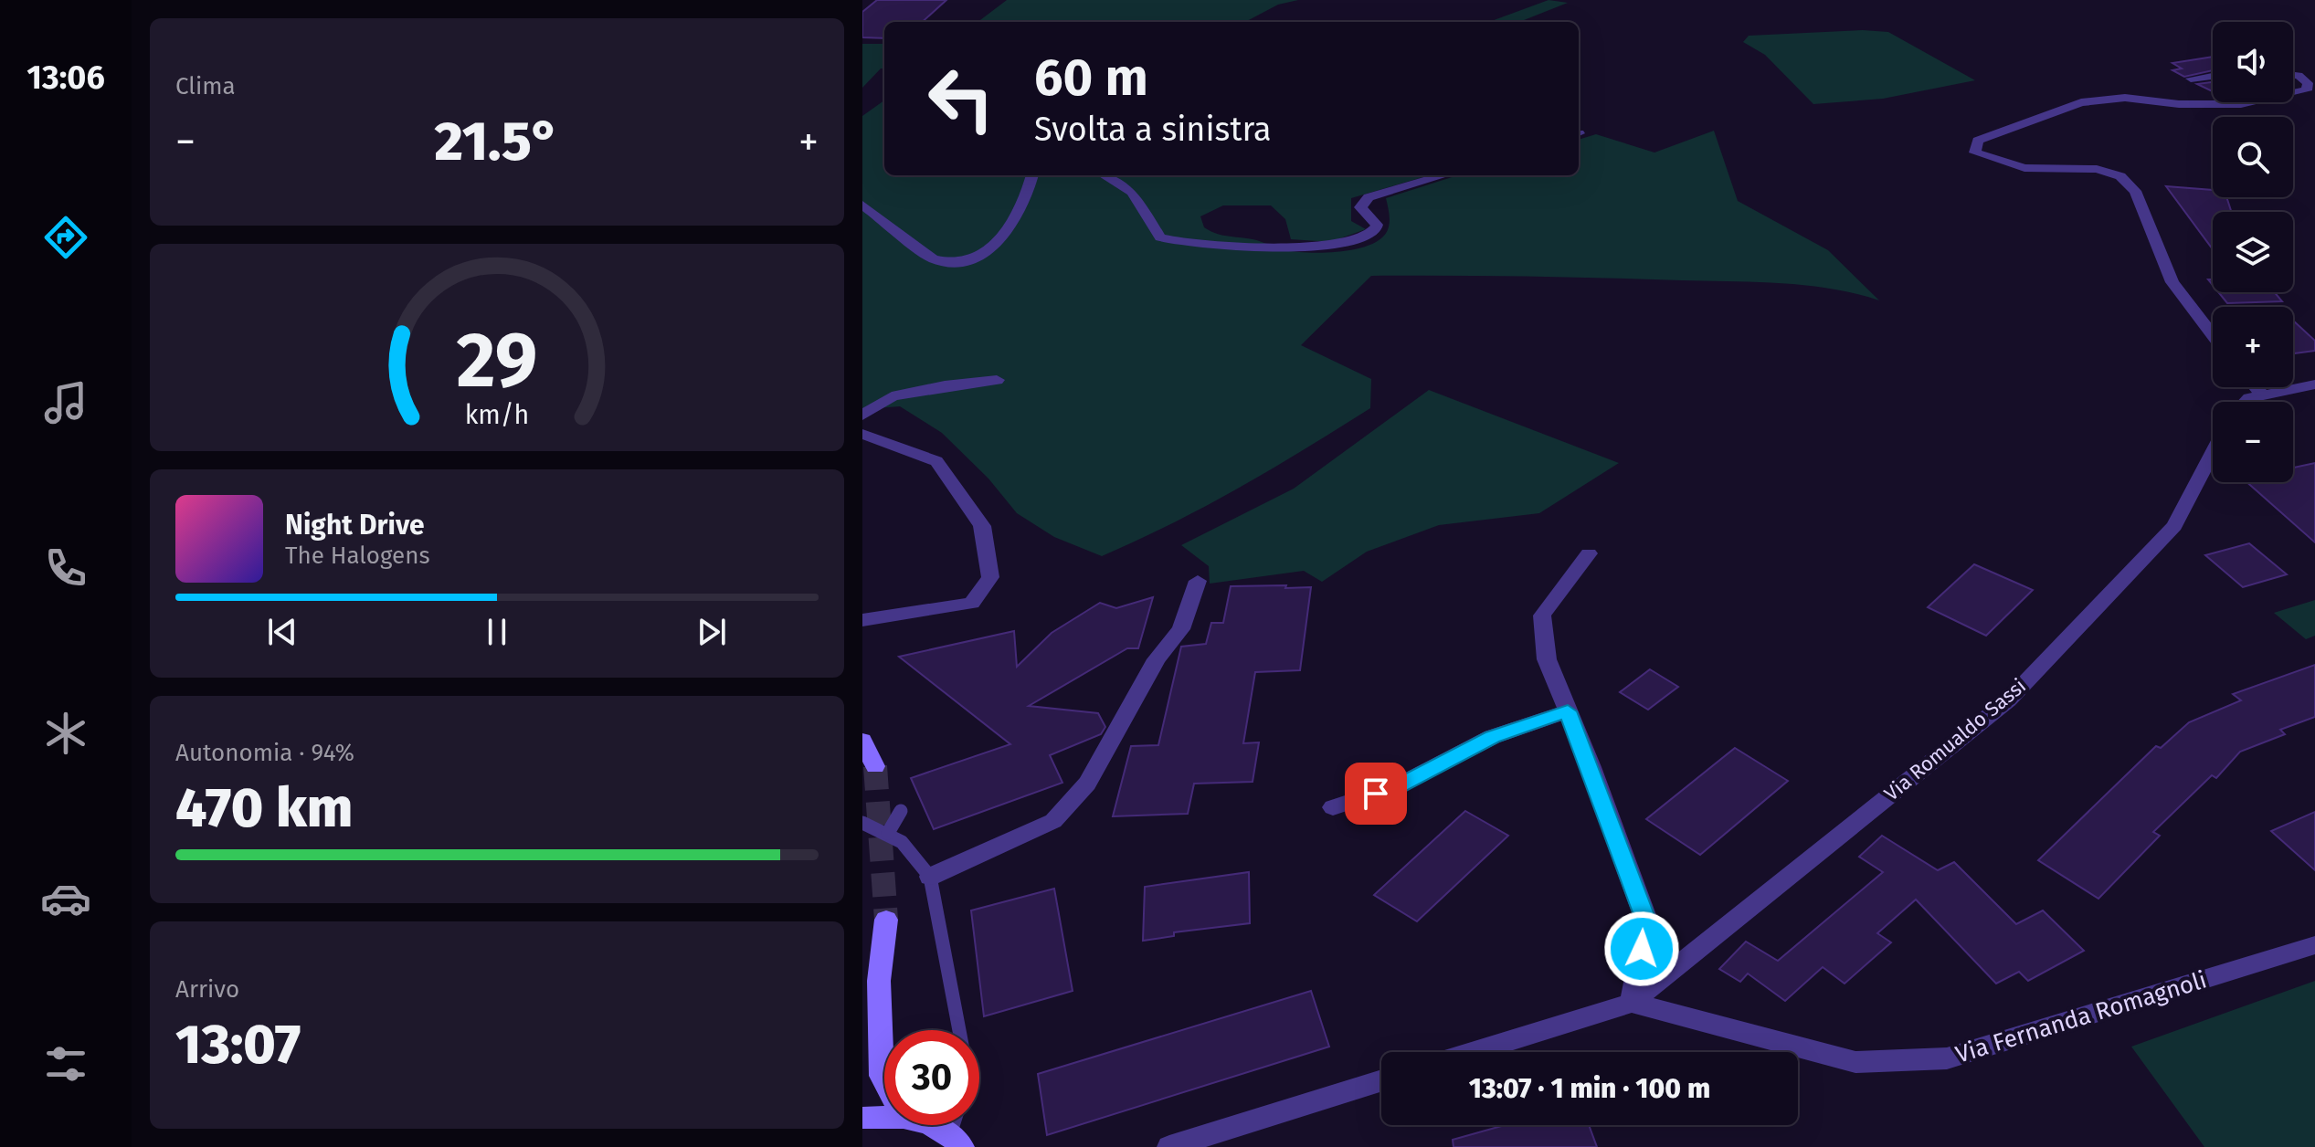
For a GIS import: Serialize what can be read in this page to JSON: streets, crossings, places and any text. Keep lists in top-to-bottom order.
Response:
{
  "streets": {
    "street": ["Via Romualdo Sassi", "Via Fernanda Romagnoli"]
  },
  "crossings": [
    ["Via Romualdo Sassi", "Via Fernanda Romagnoli"]
  ],
  "page": {
    "tabs": "13:06",
    "tile": [
      "Clima",
      ["Autonomia · 94%", "470 km"],
      ["Arrivo", "13:07"]
    ],
    "map_buttons": ["+", "−"],
    "turn": ["60 m", "Svolta a sinistra"],
    "heat": ["−", "21.5°", "+"],
    "song": ["Night Drive", "The Halogens"],
    "limit": "30",
    "trip": "13:07 · 1 min · 100 m",
    "gauge": ["29", "km/h"]
  }
}
